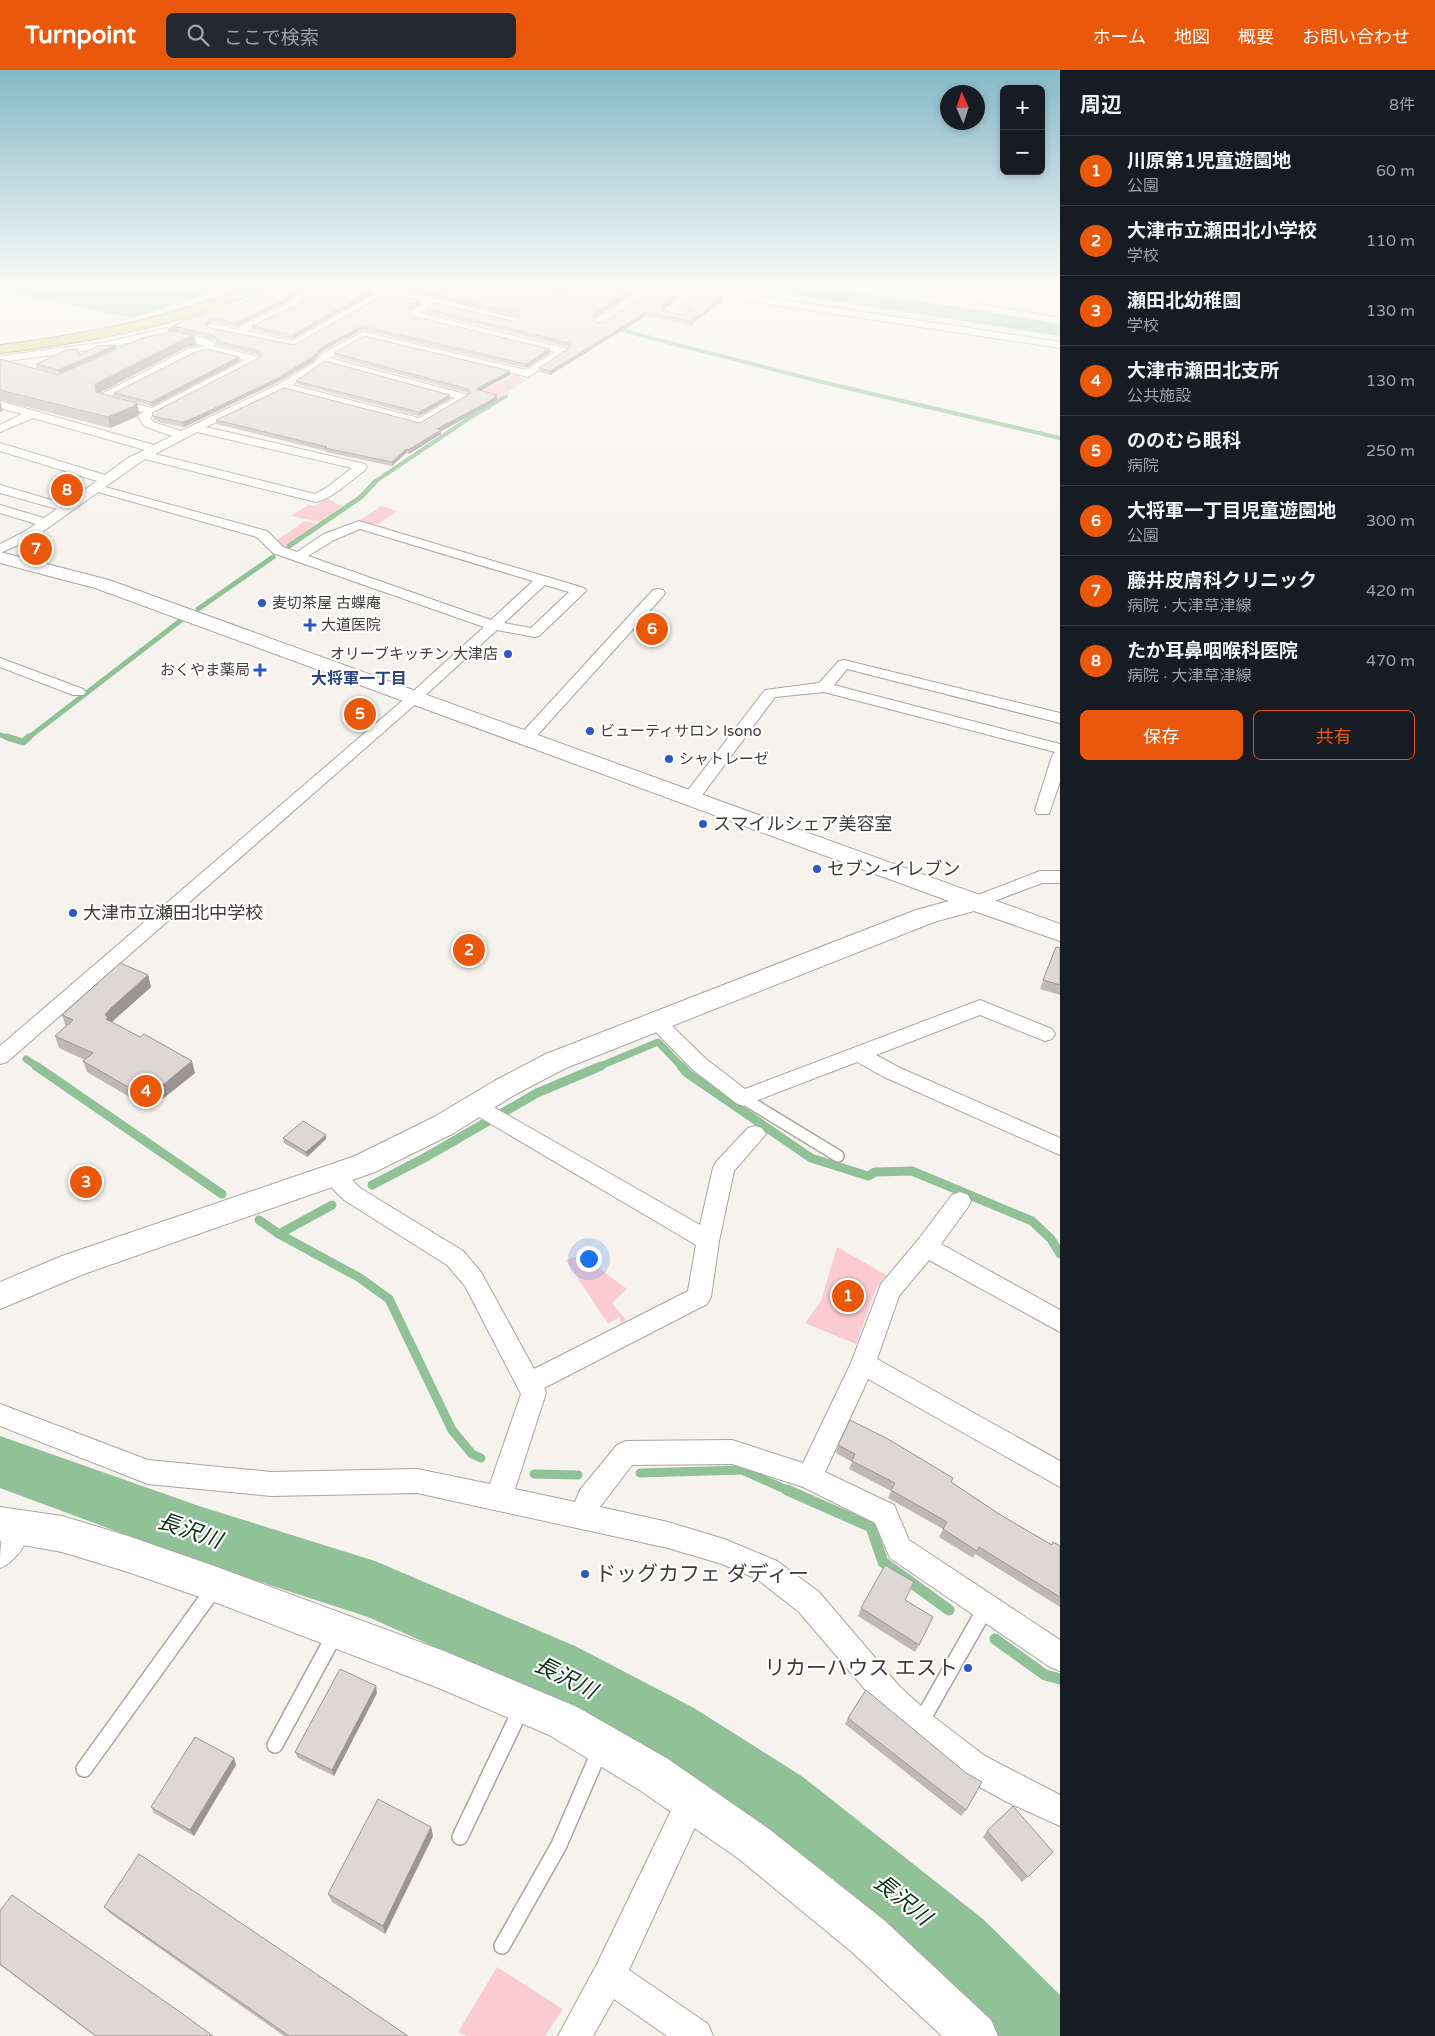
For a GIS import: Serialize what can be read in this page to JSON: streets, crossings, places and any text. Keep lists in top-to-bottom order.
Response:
{
  "districts": ["大将軍一丁目"],
  "water": ["長沢川"],
  "places": {
    "other": [
      "麦切茶屋 古蝶庵",
      "オリーブキッチン 大津店",
      "ビューティサロン Isono",
      "シャトレーゼ",
      "スマイルシェア美容室",
      "セブン-イレブン",
      "大津市立瀬田北中学校",
      "ドッグカフェ ダディー",
      "リカーハウス エスト"
    ],
    "health": ["大道医院", "おくやま薬局"]
  },
  "north": "top",
  "page": {
    "header": "Turnpoint",
    "search": "ここで検索",
    "nav": [
      "ホーム",
      "地図",
      "概要",
      "お問い合わせ"
    ],
    "heading": ["周辺", "8件"],
    "map_buttons": ["+", "−"],
    "list": [
      {
        "mark": "1",
        "name": "川原第1児童遊園地",
        "note": "公園",
        "value": "60 m"
      },
      {
        "mark": "2",
        "name": "大津市立瀬田北小学校",
        "note": "学校",
        "value": "110 m"
      },
      {
        "mark": "3",
        "name": "瀬田北幼稚園",
        "note": "学校",
        "value": "130 m"
      },
      {
        "mark": "4",
        "name": "大津市瀬田北支所",
        "note": "公共施設",
        "value": "130 m"
      },
      {
        "mark": "5",
        "name": "ののむら眼科",
        "note": "病院",
        "value": "250 m"
      },
      {
        "mark": "6",
        "name": "大将軍一丁目児童遊園地",
        "note": "公園",
        "value": "300 m"
      },
      {
        "mark": "7",
        "name": "藤井皮膚科クリニック",
        "note": "病院 · 大津草津線",
        "value": "420 m"
      },
      {
        "mark": "8",
        "name": "たか耳鼻咽喉科医院",
        "note": "病院 · 大津草津線",
        "value": "470 m"
      }
    ],
    "pins": [
      "8",
      "7",
      "6",
      "5",
      "2",
      "4",
      "3",
      "1"
    ],
    "buttons": ["保存", "共有"]
  }
}
